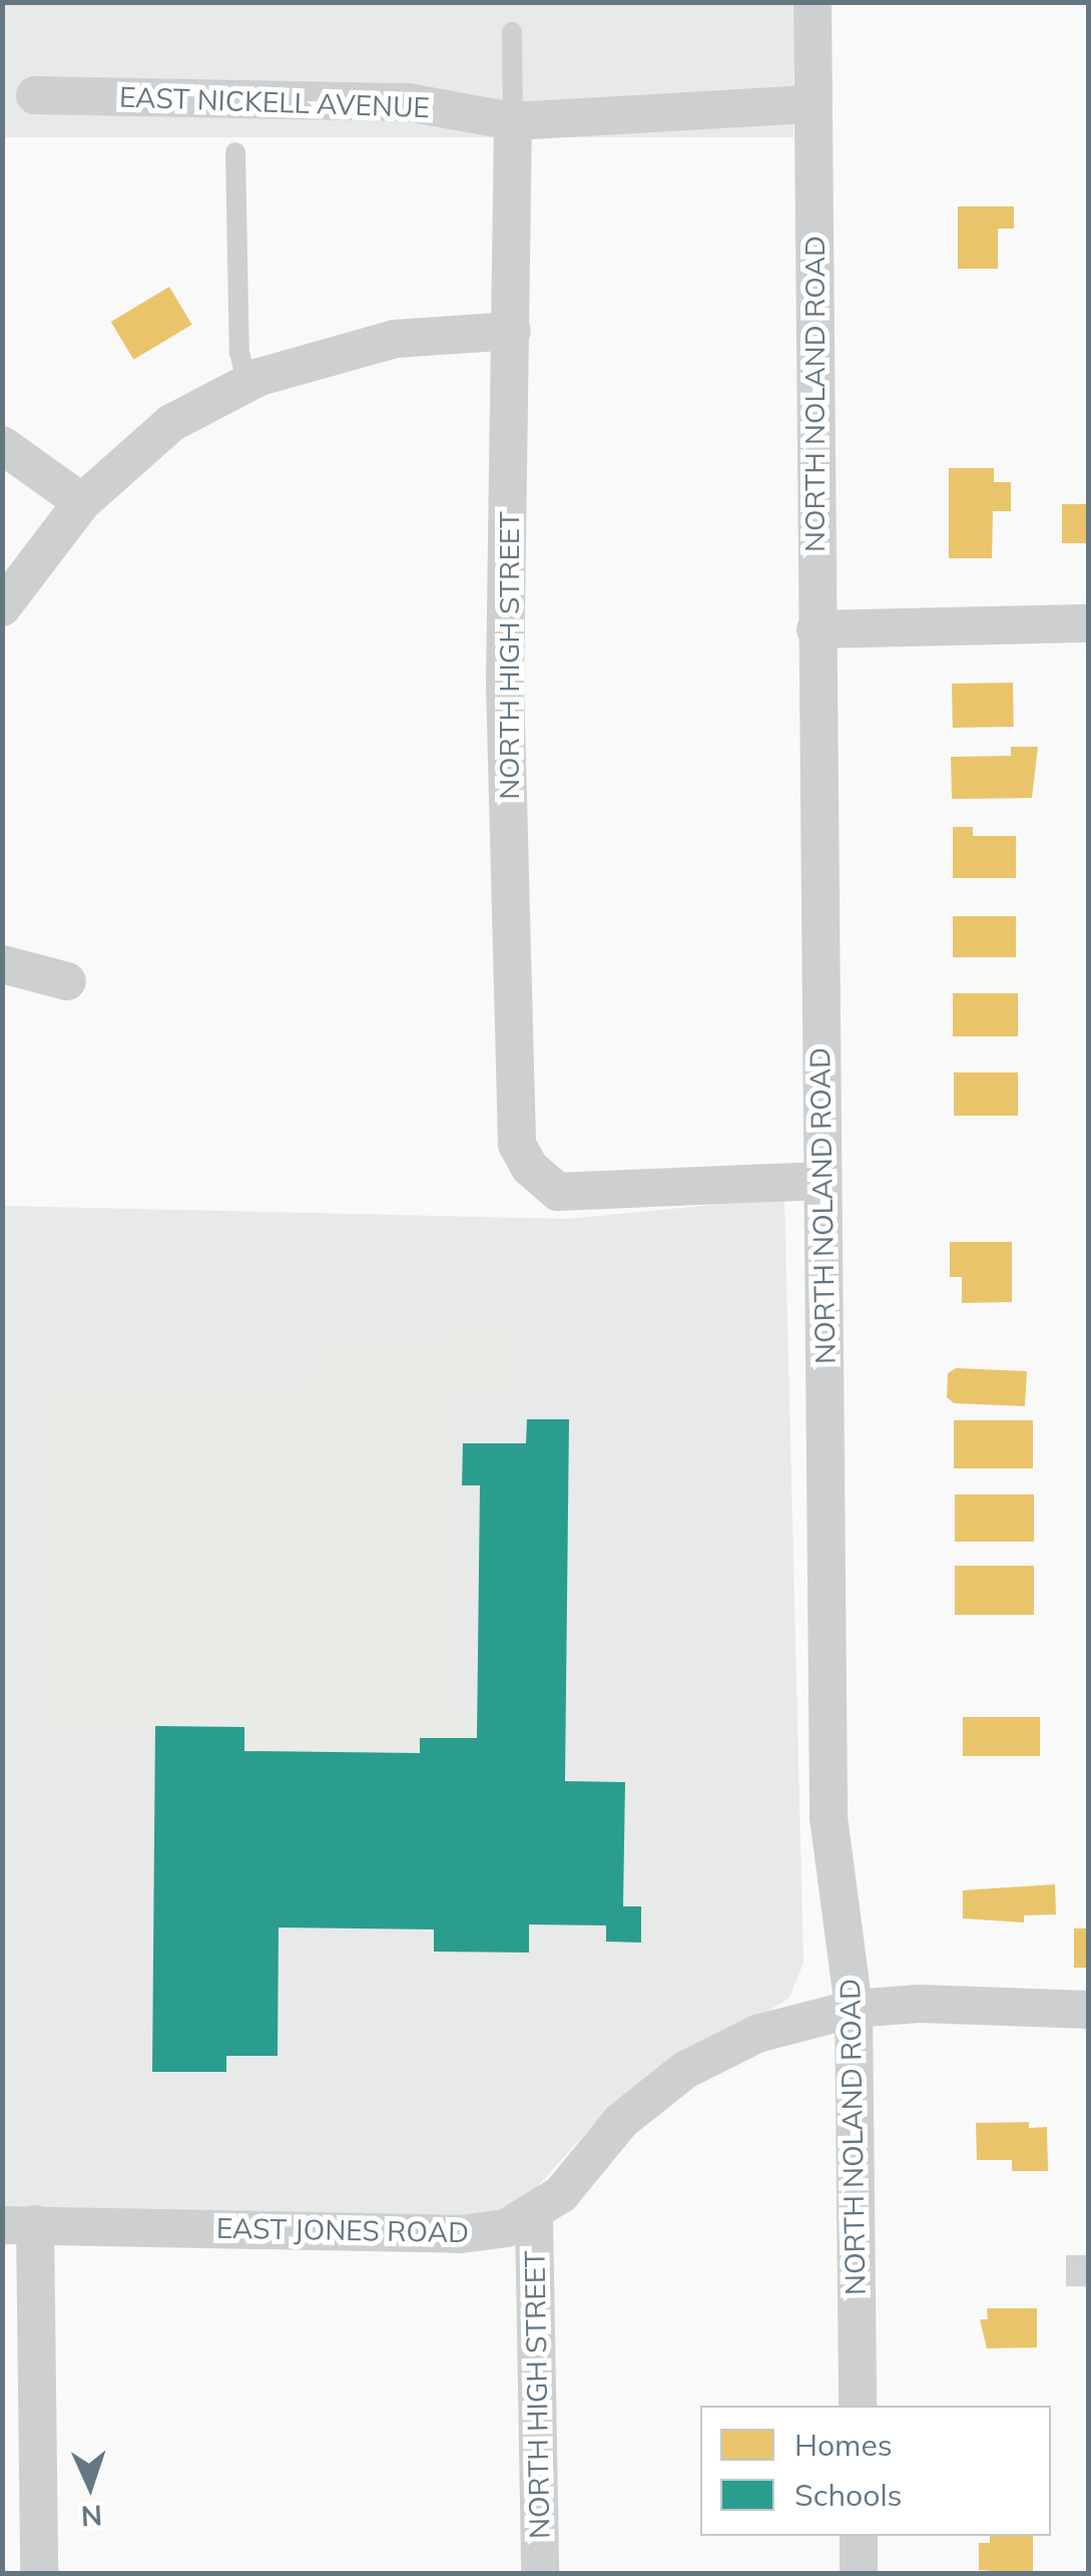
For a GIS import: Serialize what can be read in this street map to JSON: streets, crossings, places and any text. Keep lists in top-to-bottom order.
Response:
{
  "streets": {
    "street": [
      "EAST NICKELL AVENUE",
      "NORTH NOLAND ROAD",
      "NORTH HIGH STREET",
      "EAST JONES ROAD"
    ]
  },
  "crossings": [
    ["EAST NICKELL AVENUE", "NORTH NOLAND ROAD"],
    ["EAST NICKELL AVENUE", "NORTH HIGH STREET"],
    ["NORTH NOLAND ROAD", "NORTH HIGH STREET"],
    ["NORTH HIGH STREET", "EAST JONES ROAD"]
  ],
  "legend": ["Homes", "Schools"],
  "north": "bottom"
}
